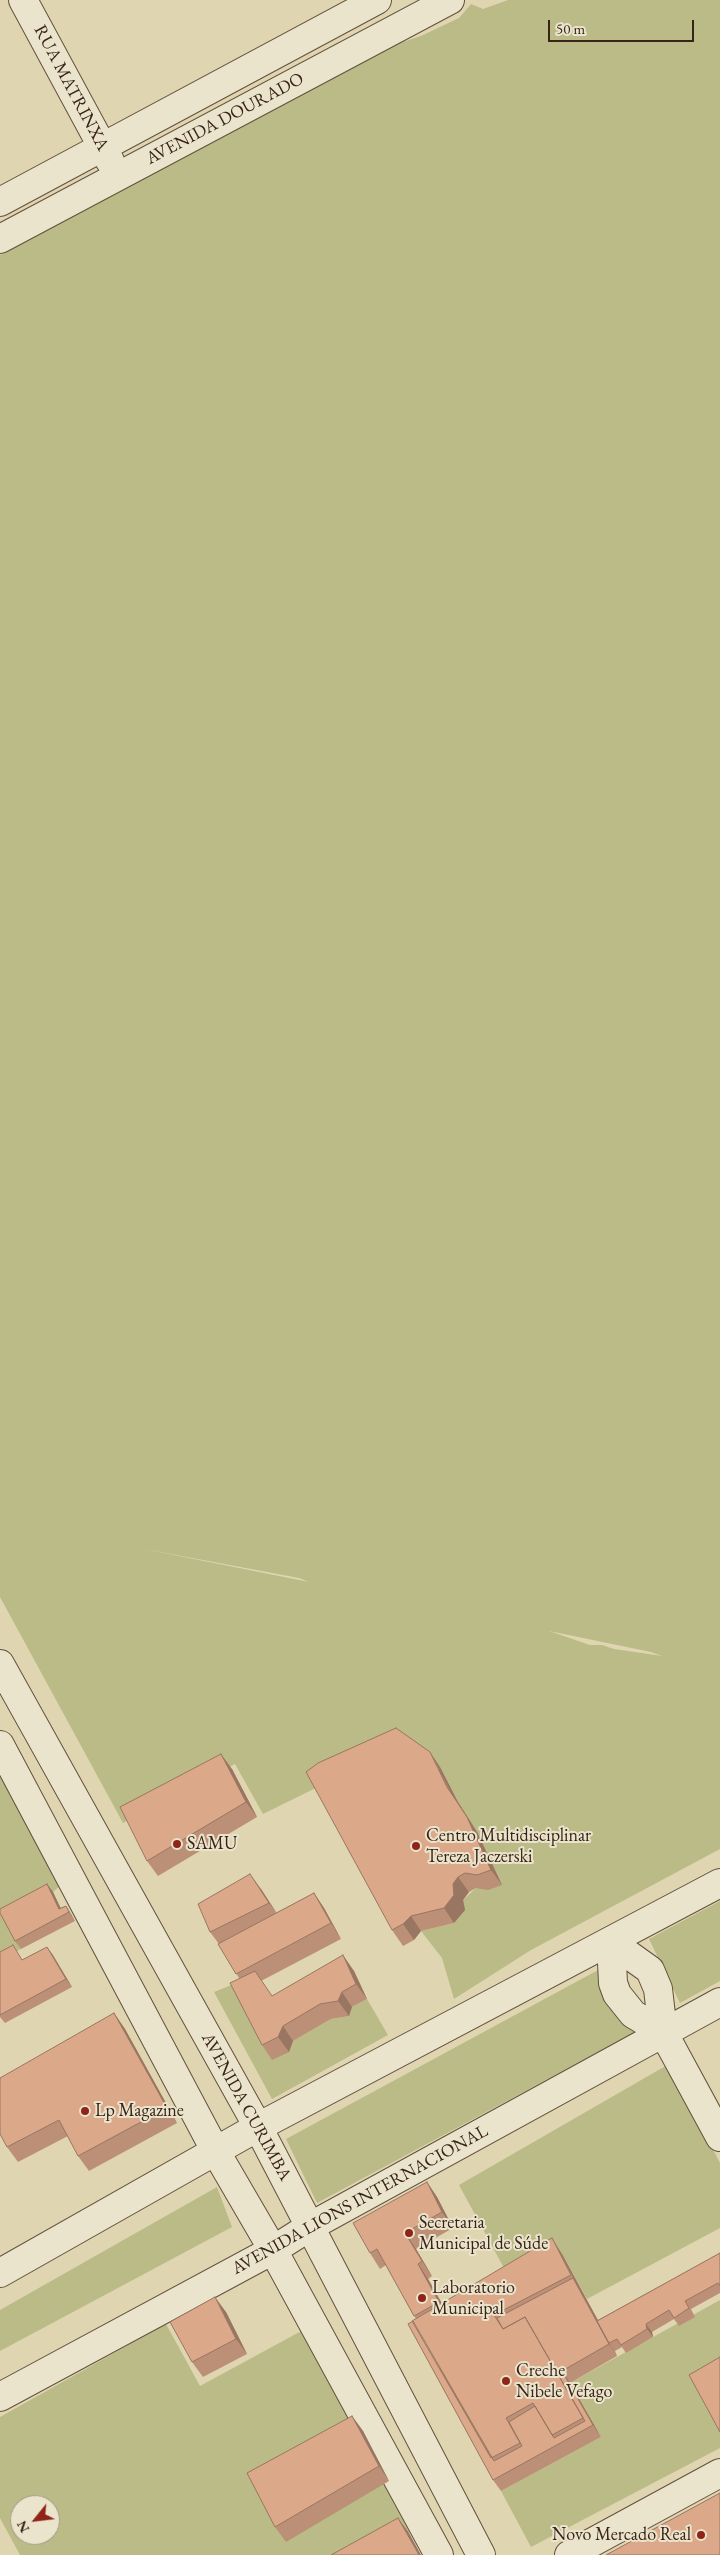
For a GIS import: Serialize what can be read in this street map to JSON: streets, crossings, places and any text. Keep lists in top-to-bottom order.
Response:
{
  "streets": {
    "street": [
      "RUA MATRINXA",
      "AVENIDA DOURADO",
      "AVENIDA CURIMBA",
      "AVENIDA LIONS INTERNACIONAL"
    ]
  },
  "crossings": [
    ["RUA MATRINXA", "AVENIDA DOURADO"],
    ["AVENIDA CURIMBA", "AVENIDA LIONS INTERNACIONAL"]
  ],
  "places": [
    "SAMU",
    "Centro Multidisciplinar Tereza Jaczerski",
    "Lp Magazine",
    "Secretaria Municipal de Súde",
    "Laboratorio Municipal",
    "Creche Nibele Vefago",
    "Novo Mercado Real"
  ],
  "scale_bar": "50 m",
  "north": "bottom left"
}
